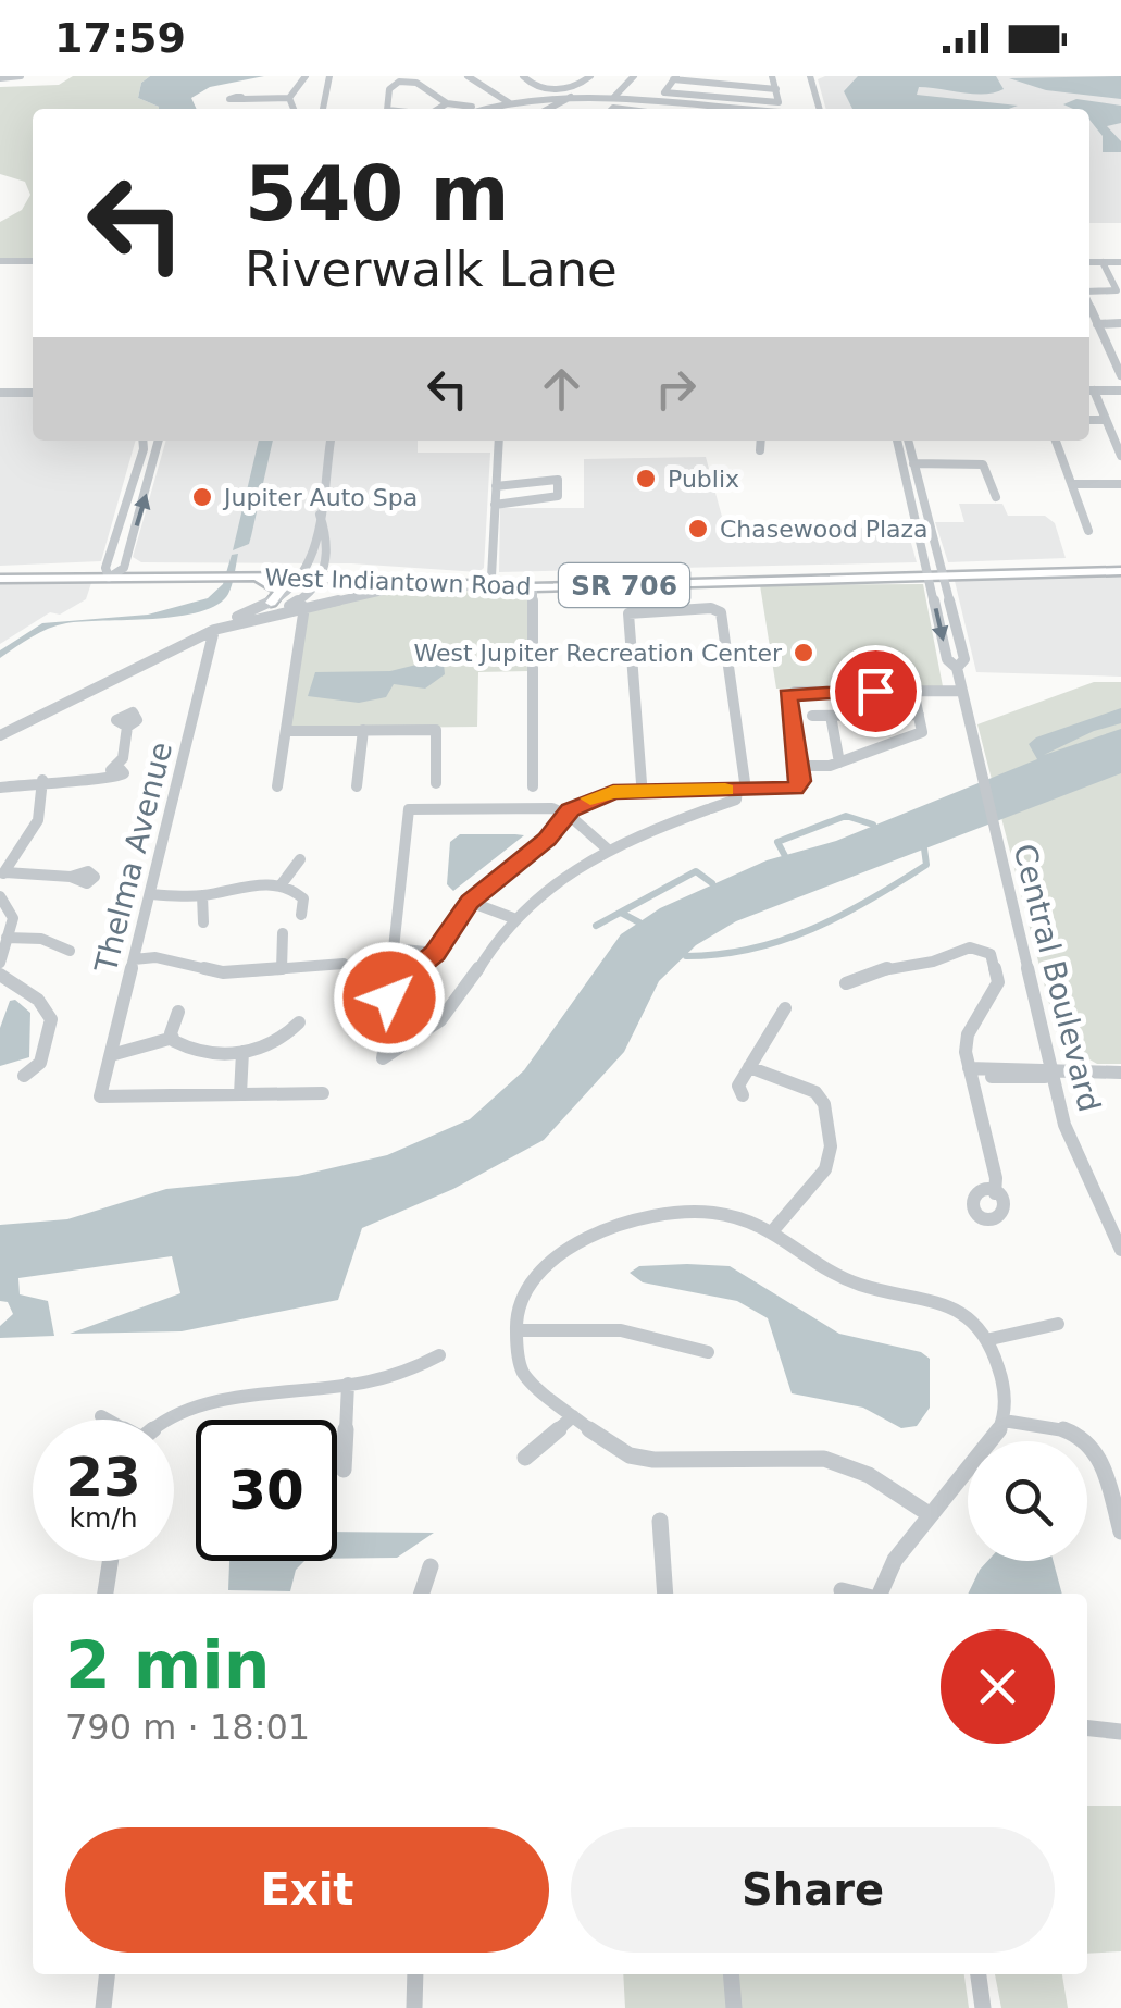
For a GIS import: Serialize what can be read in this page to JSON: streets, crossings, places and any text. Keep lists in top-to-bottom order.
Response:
{
  "streets": {
    "main road": ["West Indiantown Road", "SR 706"],
    "street": ["Thelma Avenue", "Central Boulevard"]
  },
  "places": [
    "Publix",
    "Jupiter Auto Spa",
    "Chasewood Plaza",
    "West Jupiter Recreation Center"
  ],
  "page": {
    "status": "17:59",
    "turn": ["540 m", "Riverwalk Lane"],
    "speed": "23 km/h",
    "limit": "30",
    "heading": ["2 min", "790 m · 18:01"],
    "buttons": ["Exit", "Share"]
  }
}
